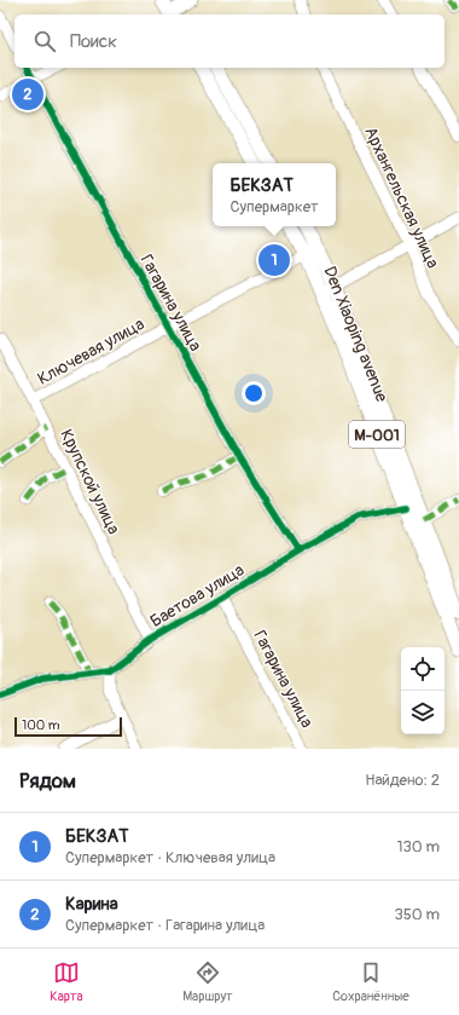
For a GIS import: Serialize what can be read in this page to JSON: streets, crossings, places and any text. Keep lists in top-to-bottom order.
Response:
{
  "streets": {
    "main road": ["Den Xiaoping avenue", "M-001"],
    "street": [
      "Архангельская улица",
      "Гагарина улица",
      "Ключевая улица",
      "Крупской улица",
      "Баетова улица"
    ]
  },
  "crossings": [
    ["Гагарина улица", "Ключевая улица"],
    ["Гагарина улица", "Баетова улица"],
    ["Den Xiaoping avenue", "Ключевая улица"],
    ["Den Xiaoping avenue", "Баетова улица"],
    ["Ключевая улица", "Крупской улица"],
    ["Крупской улица", "Баетова улица"]
  ],
  "scale_bar": "100 m",
  "page": {
    "search": "Поиск",
    "pins": ["2", "1"],
    "popup": ["БЕКЗАТ", "Супермаркет"],
    "scale": "100 m",
    "heading": ["Рядом", "Найдено: 2"],
    "list": [
      {
        "mark": "1",
        "name": "БЕКЗАТ",
        "note": "Супермаркет · Ключевая улица",
        "value": "130 m"
      },
      {
        "mark": "2",
        "name": "Карина",
        "note": "Супермаркет · Гагарина улица",
        "value": "350 m"
      }
    ],
    "nav": ["Карта", "Маршрут", "Сохранённые"]
  }
}
